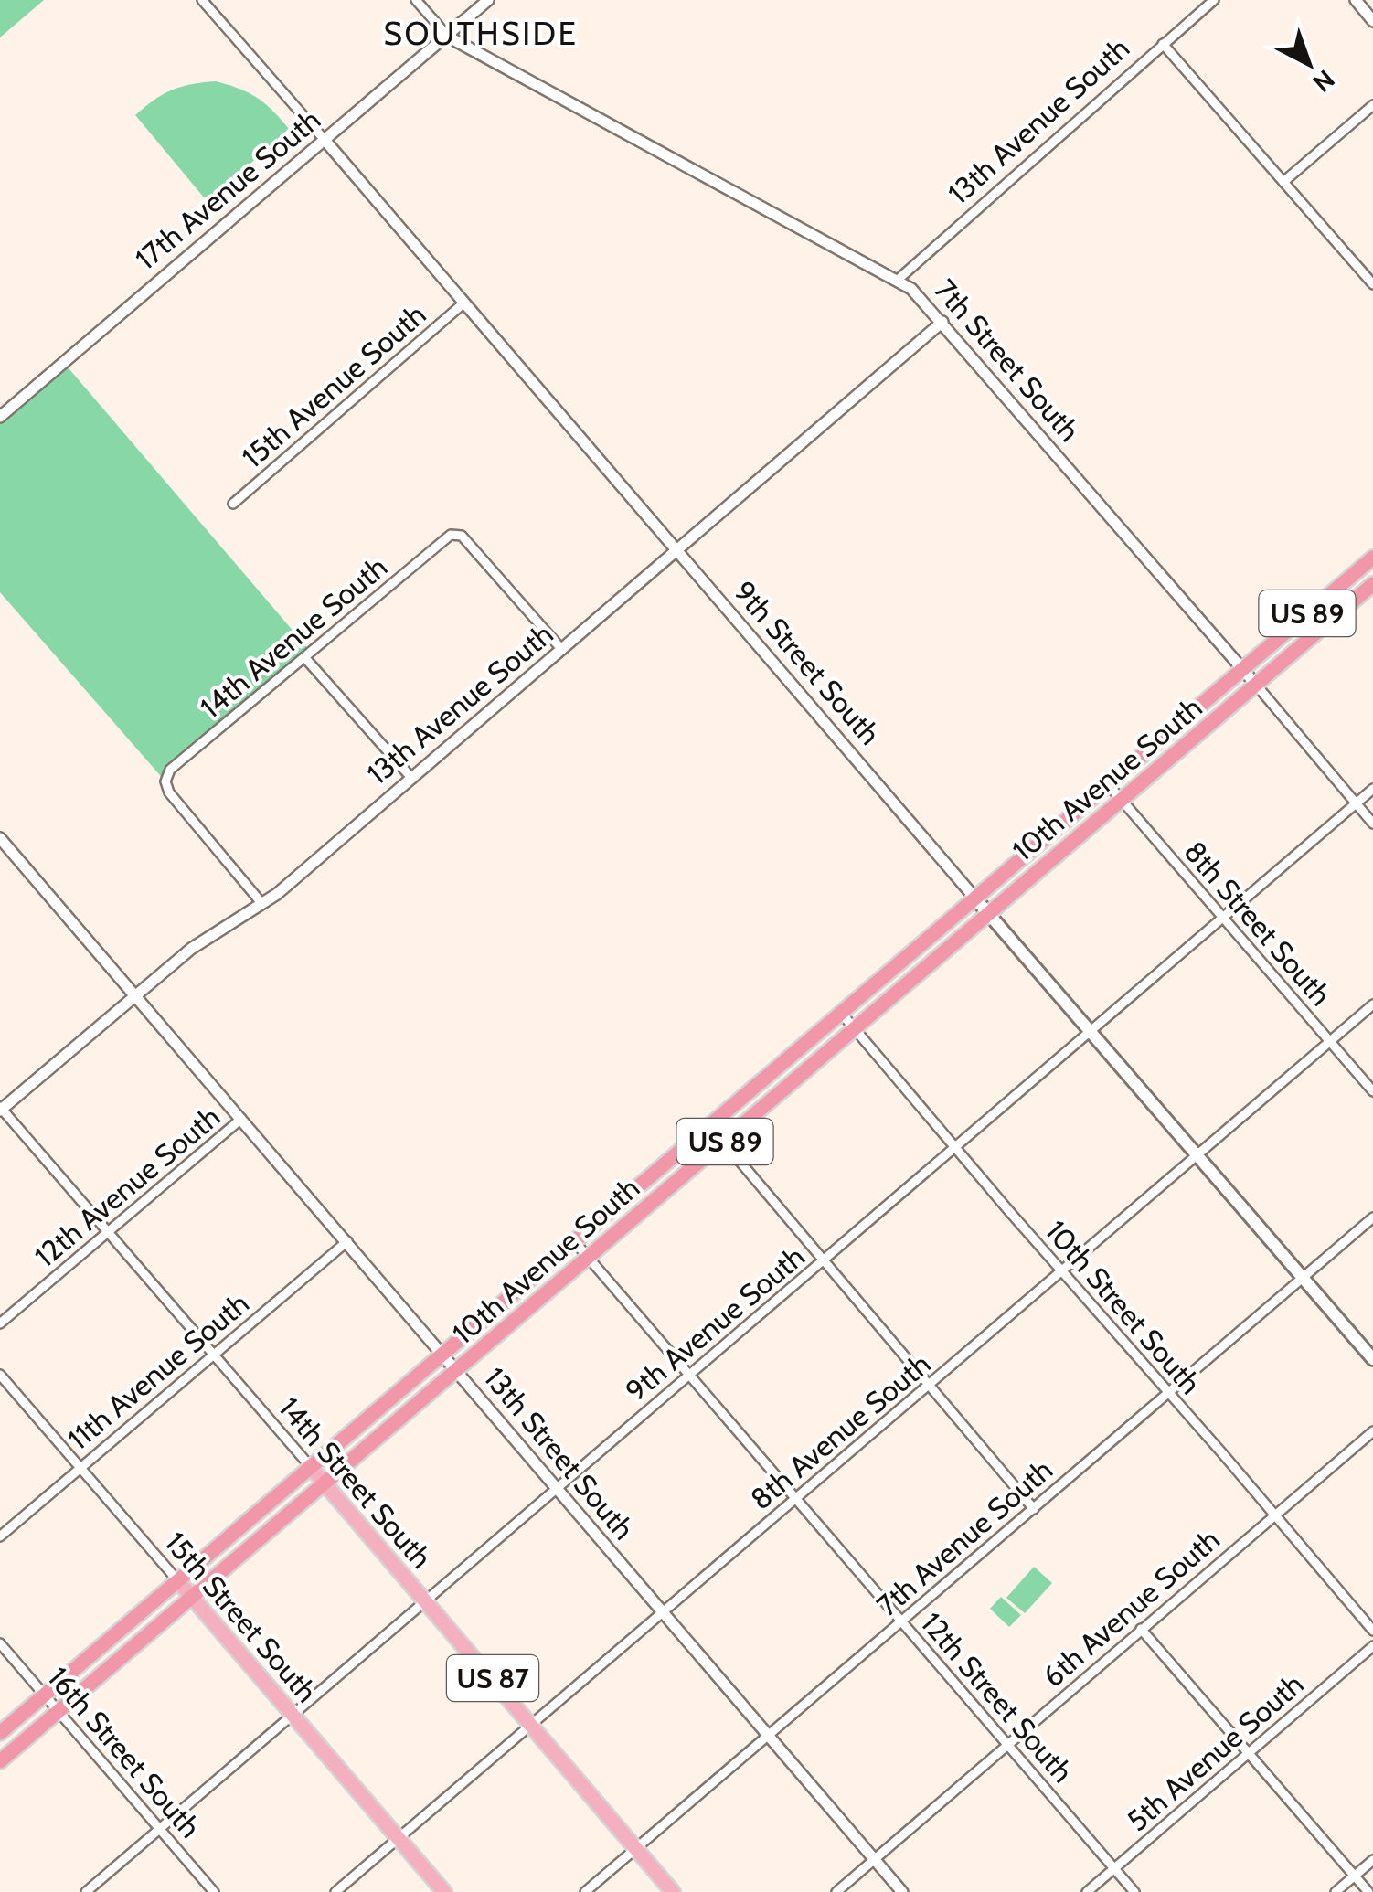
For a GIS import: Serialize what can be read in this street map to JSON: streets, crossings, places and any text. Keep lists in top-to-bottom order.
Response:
{
  "streets": {
    "highway": ["US 89", "10th Avenue South"],
    "main road": [
      "9th Street South",
      "14th Street South",
      "15th Street South",
      "US 87"
    ],
    "street": [
      "13th Avenue South",
      "17th Avenue South",
      "7th Street South",
      "15th Avenue South",
      "14th Avenue South",
      "8th Street South",
      "12th Avenue South",
      "10th Street South",
      "9th Avenue South",
      "11th Avenue South",
      "8th Avenue South",
      "13th Street South",
      "7th Avenue South",
      "6th Avenue South",
      "12th Street South",
      "16th Street South",
      "5th Avenue South"
    ]
  },
  "crossings": [
    ["13th Avenue South", "7th Street South"],
    ["13th Avenue South", "14th Avenue South"],
    ["13th Avenue South", "9th Street South"],
    ["13th Avenue South", "13th Street South"],
    ["13th Avenue South", "14th Street South"],
    ["17th Avenue South", "7th Street South"],
    ["17th Avenue South", "9th Street South"],
    ["7th Street South", "10th Avenue South"],
    ["7th Street South", "9th Avenue South"],
    ["15th Avenue South", "9th Street South"],
    ["9th Street South", "10th Avenue South"],
    ["9th Street South", "9th Avenue South"],
    ["9th Street South", "8th Avenue South"],
    ["9th Street South", "7th Avenue South"],
    ["10th Avenue South", "8th Street South"],
    ["10th Avenue South", "10th Street South"],
    ["10th Avenue South", "13th Street South"],
    ["10th Avenue South", "14th Street South"],
    ["10th Avenue South", "15th Street South"],
    ["10th Avenue South", "12th Street South"],
    ["10th Avenue South", "16th Street South"],
    ["8th Street South", "9th Avenue South"],
    ["8th Street South", "8th Avenue South"],
    ["12th Avenue South", "13th Street South"],
    ["12th Avenue South", "14th Street South"],
    ["10th Street South", "9th Avenue South"],
    ["10th Street South", "8th Avenue South"],
    ["10th Street South", "7th Avenue South"],
    ["10th Street South", "6th Avenue South"],
    ["9th Avenue South", "13th Street South"],
    ["9th Avenue South", "14th Street South"],
    ["9th Avenue South", "15th Street South"],
    ["9th Avenue South", "12th Street South"],
    ["9th Avenue South", "16th Street South"],
    ["11th Avenue South", "13th Street South"],
    ["11th Avenue South", "14th Street South"],
    ["11th Avenue South", "15th Street South"],
    ["8th Avenue South", "13th Street South"],
    ["8th Avenue South", "14th Street South"],
    ["8th Avenue South", "15th Street South"],
    ["8th Avenue South", "12th Street South"],
    ["13th Street South", "7th Avenue South"],
    ["13th Street South", "6th Avenue South"],
    ["14th Street South", "7th Avenue South"],
    ["7th Avenue South", "12th Street South"],
    ["6th Avenue South", "12th Street South"],
    ["12th Street South", "5th Avenue South"]
  ],
  "districts": ["SOUTHSIDE"],
  "north": "bottom right"
}
